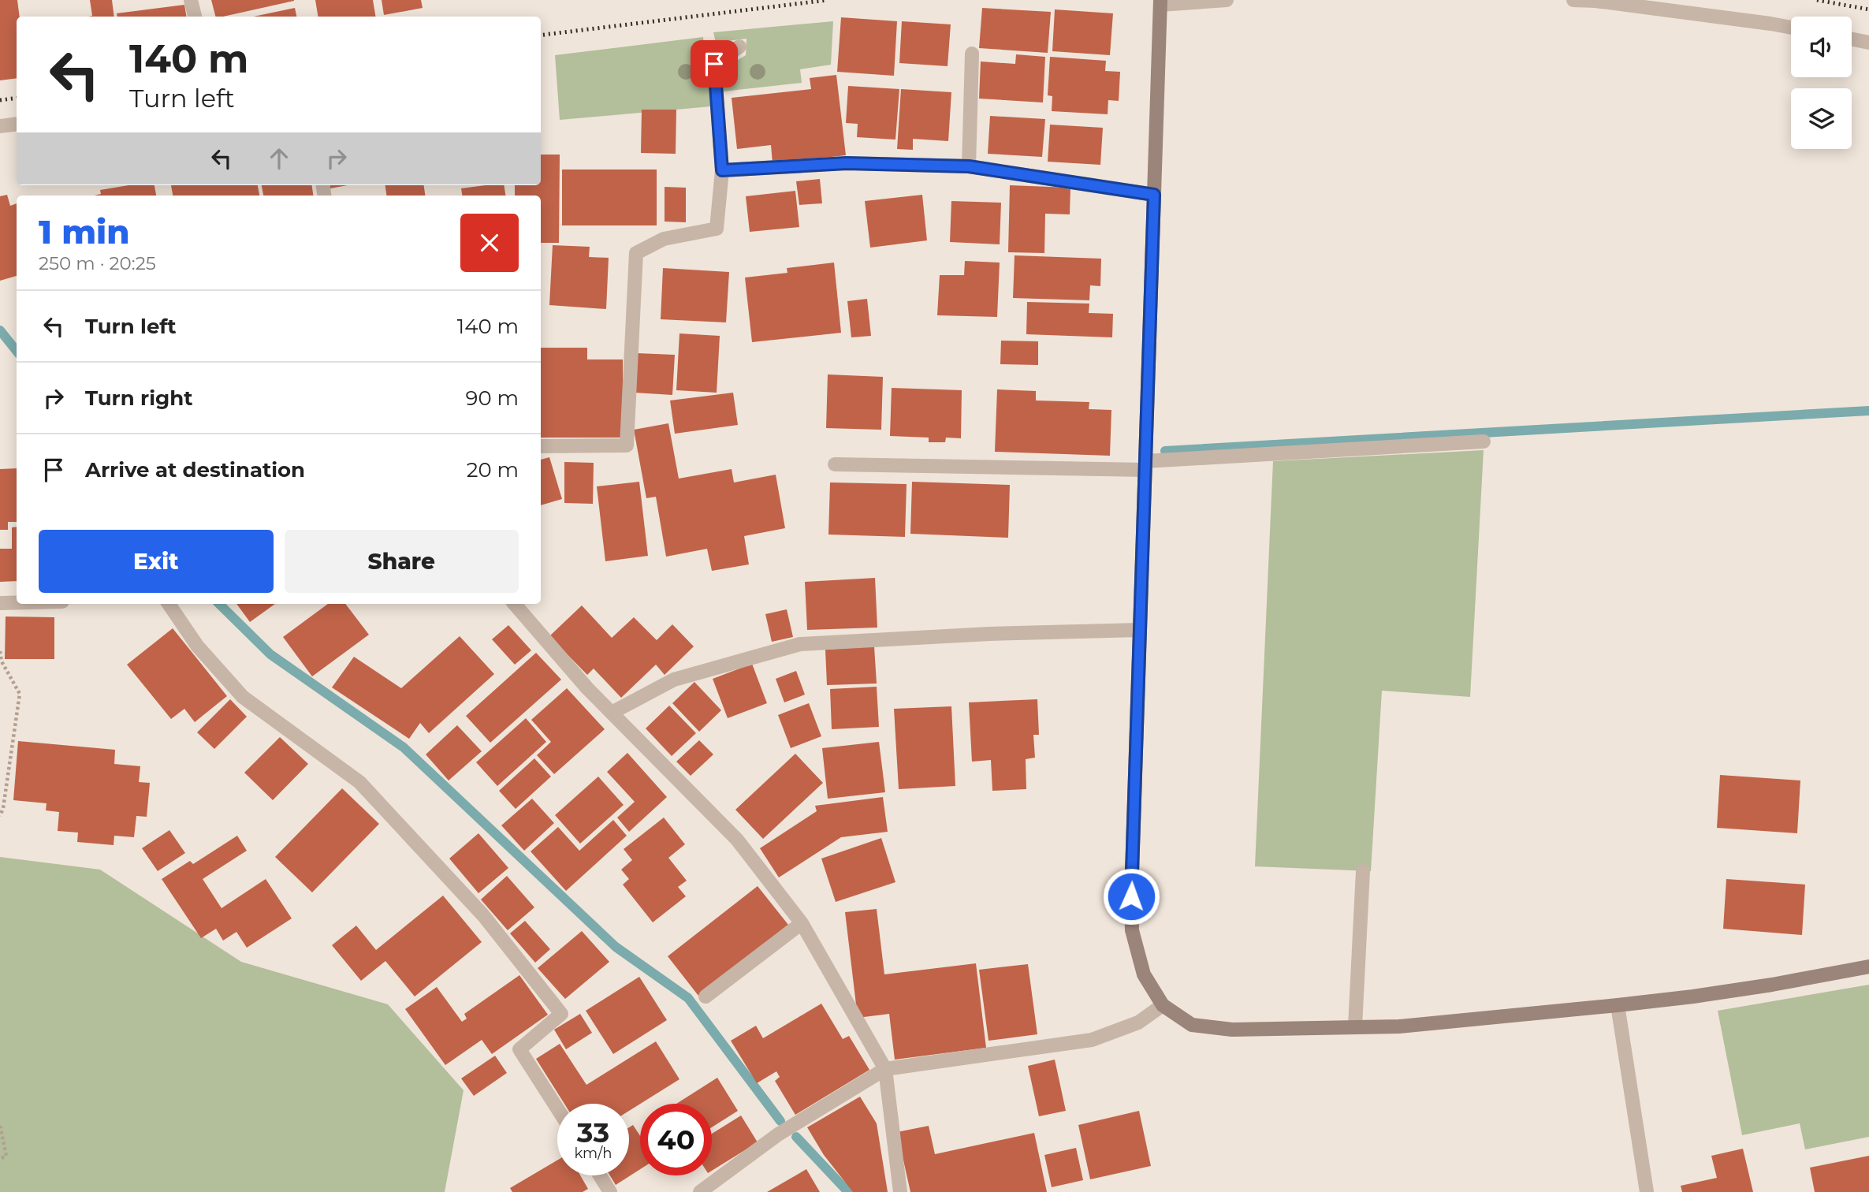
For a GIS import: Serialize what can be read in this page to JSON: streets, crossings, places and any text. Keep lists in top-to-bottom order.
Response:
{
  "page": {
    "turn": ["140 m", "Turn left"],
    "heading": ["1 min", "250 m · 20:25"],
    "list": [
      {
        "name": "Turn left",
        "value": "140 m"
      },
      {
        "name": "Turn right",
        "value": "90 m"
      },
      {
        "name": "Arrive at destination",
        "value": "20 m"
      }
    ],
    "buttons": ["Exit", "Share"],
    "speed": "33 km/h",
    "limit": "40"
  }
}
